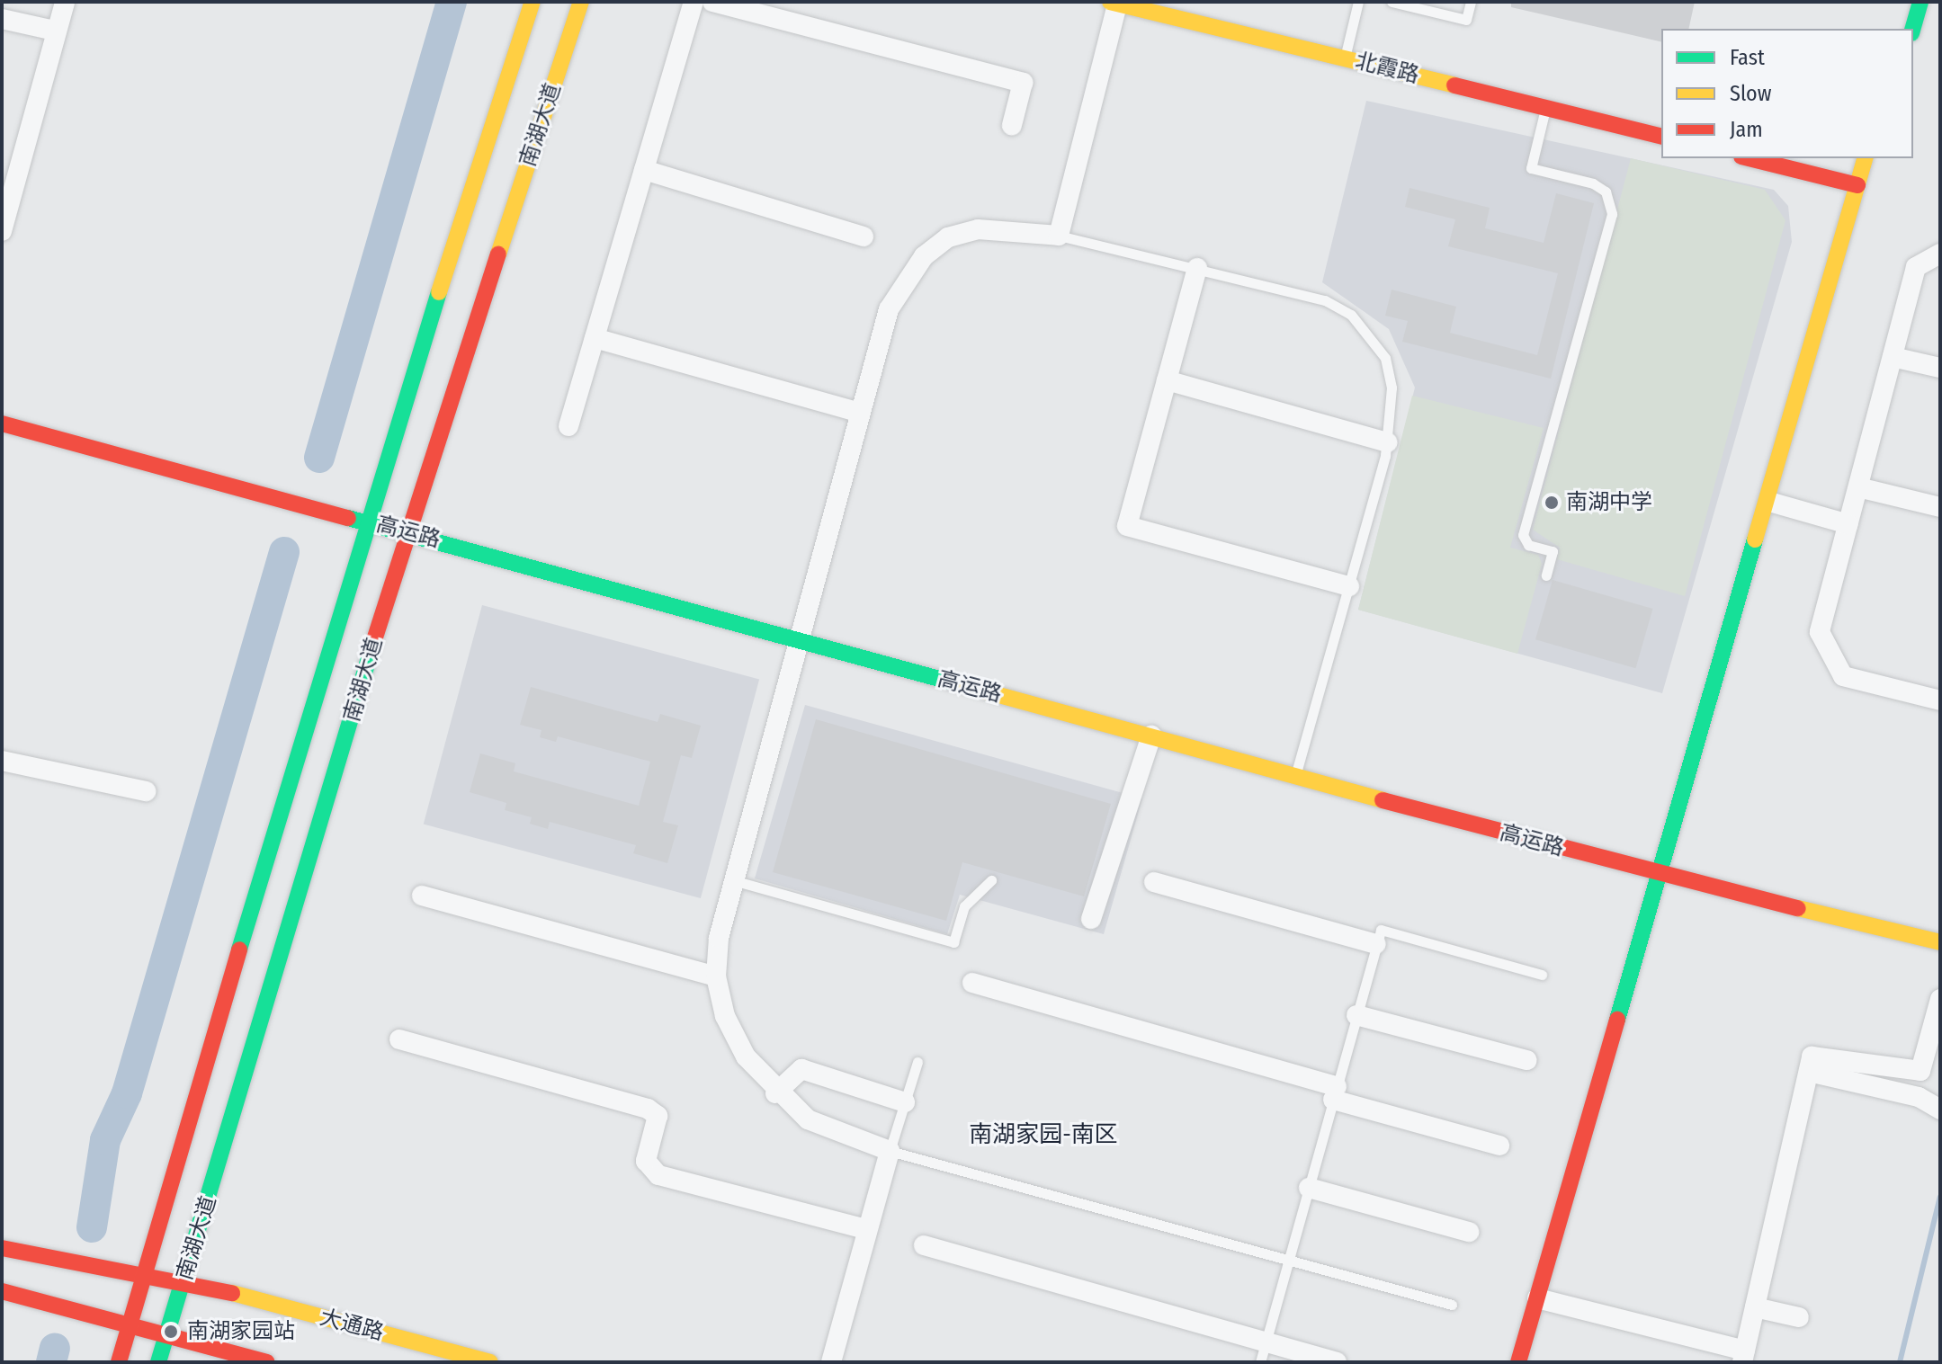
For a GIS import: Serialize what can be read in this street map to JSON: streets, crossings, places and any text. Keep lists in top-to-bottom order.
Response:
{
  "streets": {
    "main road": [
      "北霞路",
      "南湖大道",
      "高运路",
      "大通路"
    ]
  },
  "crossings": [
    ["南湖大道", "高运路"],
    ["南湖大道", "大通路"]
  ],
  "districts": ["南湖家园-南区"],
  "places": ["南湖中学", "南湖家园站"],
  "legend": ["Fast", "Slow", "Jam"]
}
